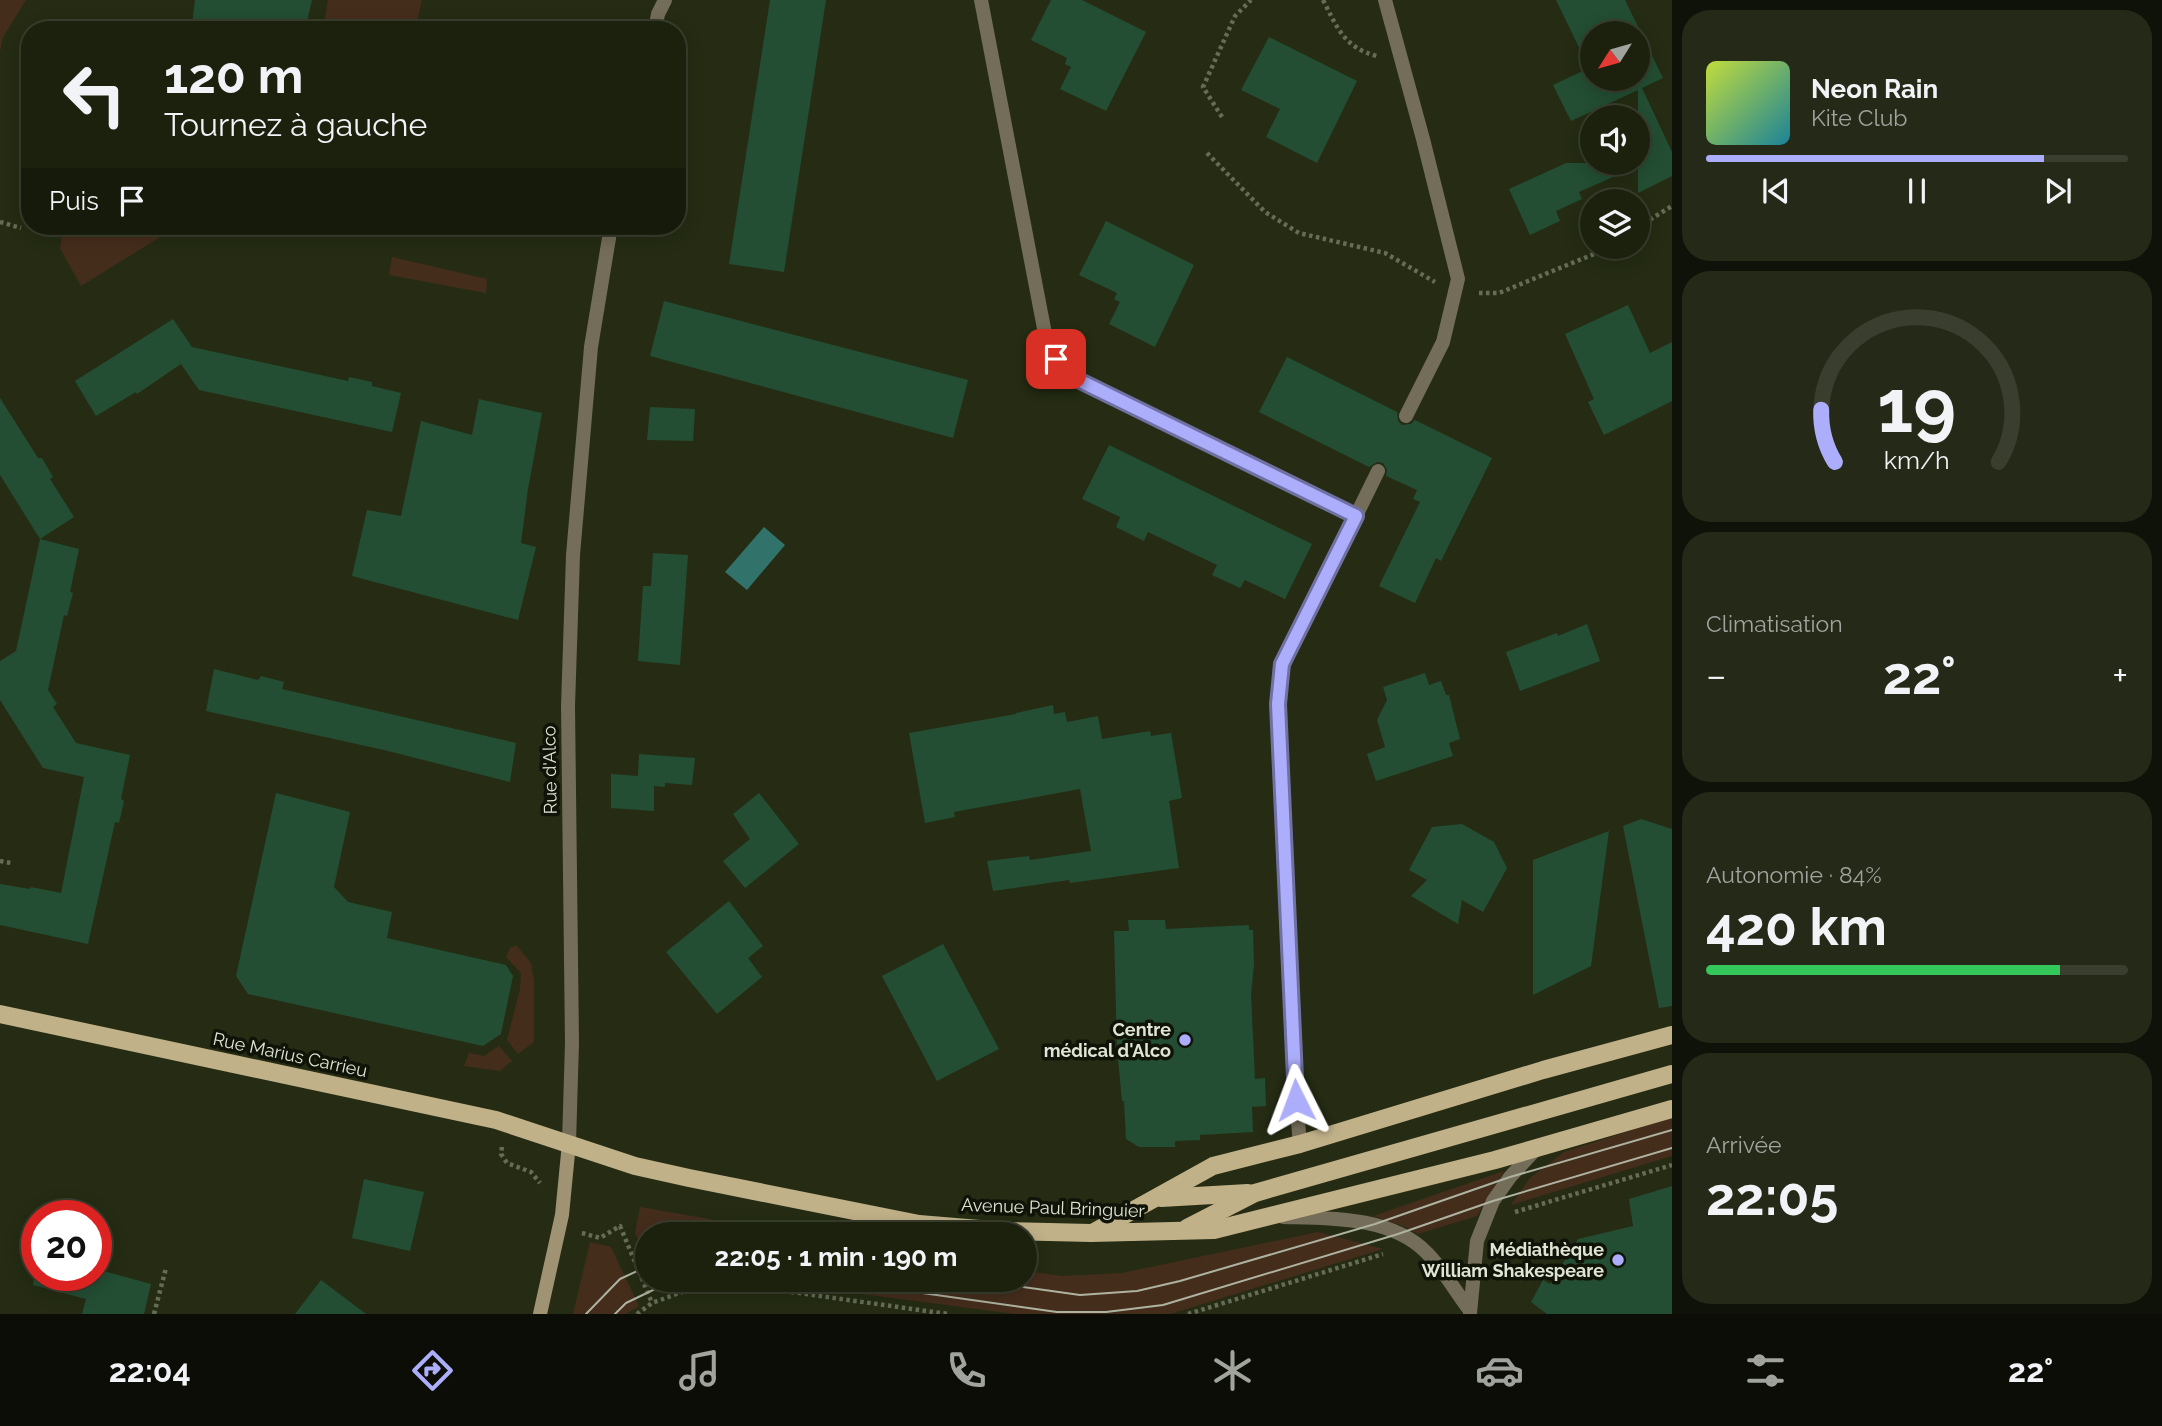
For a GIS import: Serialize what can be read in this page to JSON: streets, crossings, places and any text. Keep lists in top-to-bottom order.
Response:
{
  "streets": {
    "main road": ["Rue Marius Carrieu", "Avenue Paul Bringuier"],
    "street": ["Rue d'Alco"]
  },
  "crossings": [
    ["Rue d'Alco", "Rue Marius Carrieu"],
    ["Rue d'Alco", "Avenue Paul Bringuier"],
    ["Rue Marius Carrieu", "Avenue Paul Bringuier"]
  ],
  "places": ["Centre médical d'Alco", "Médiathèque William Shakespeare"],
  "north": "bottom left",
  "page": {
    "turn": ["120 m", "Tournez à gauche"],
    "song": ["Neon Rain", "Kite Club"],
    "then": "Puis",
    "tile": [
      "Climatisation",
      ["Autonomie · 84%", "420 km"],
      ["Arrivée", "22:05"]
    ],
    "heat": ["−", "22°", "+"],
    "limit": "20",
    "trip": "22:05 · 1 min · 190 m",
    "tabs": ["22:04", "22°"],
    "gauge": ["19", "km/h"]
  }
}
